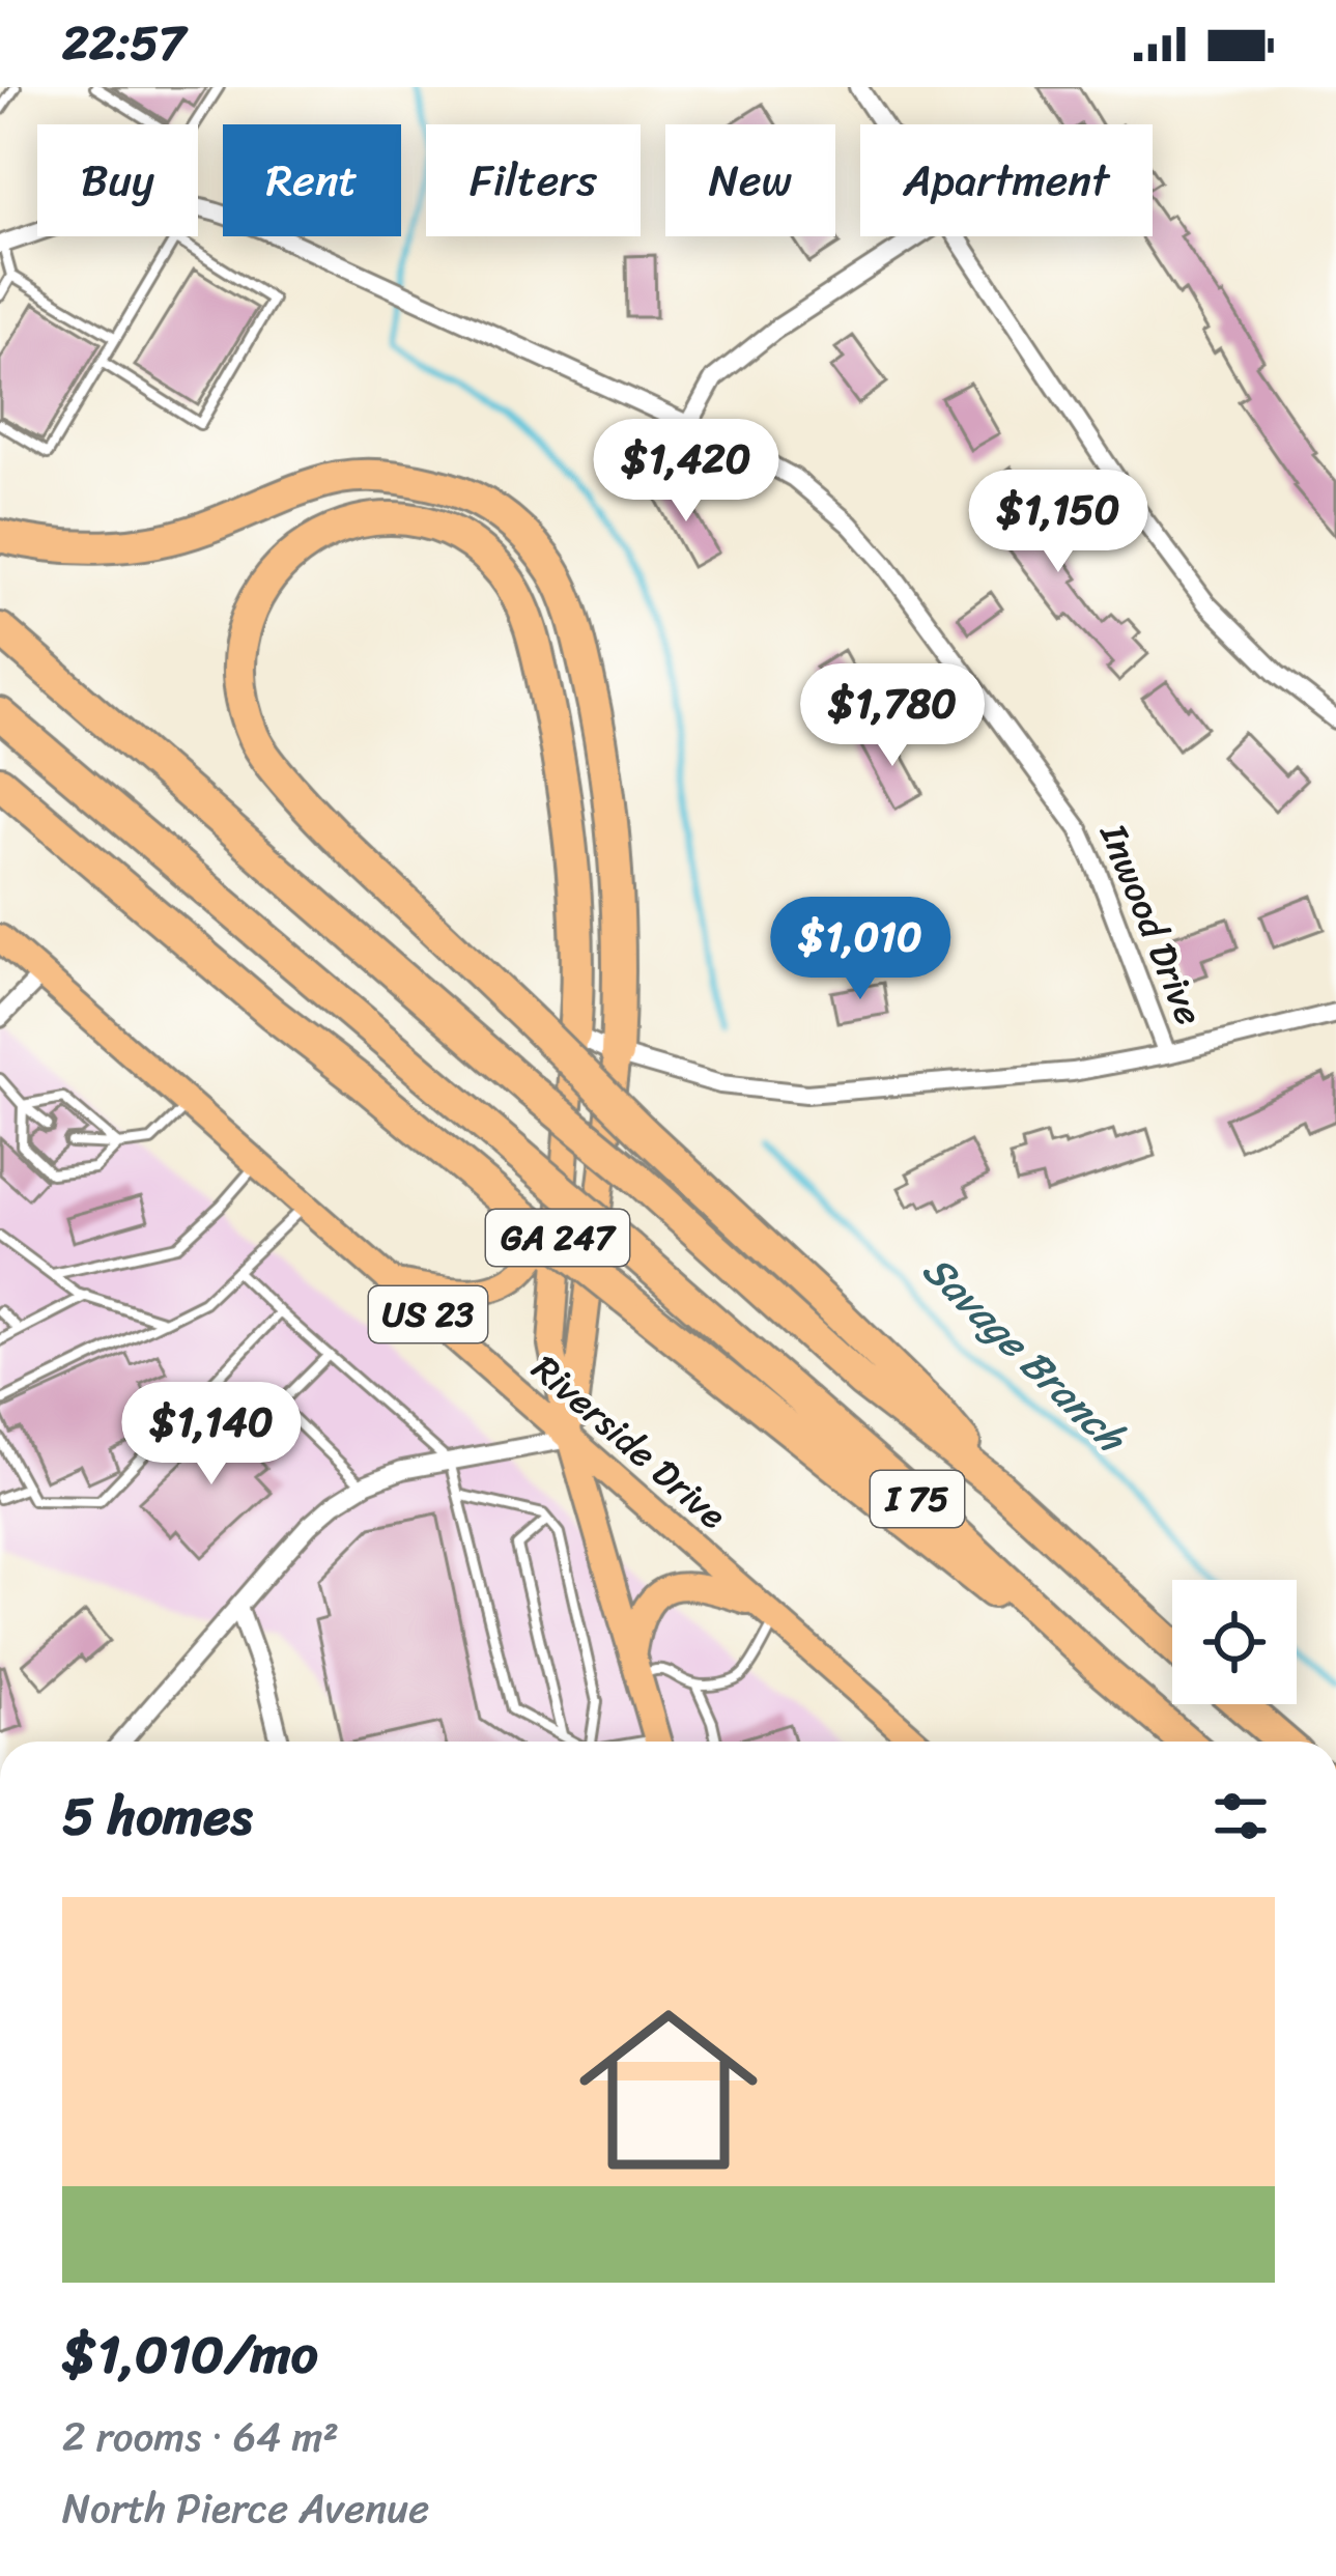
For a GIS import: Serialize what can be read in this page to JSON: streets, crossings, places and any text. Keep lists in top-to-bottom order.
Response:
{
  "streets": {
    "highway": ["I 75"],
    "main road": ["GA 247", "US 23", "Riverside Drive"],
    "street": ["Inwood Drive"]
  },
  "crossings": [
    ["GA 247", "Riverside Drive"]
  ],
  "water": ["Savage Branch"],
  "page": {
    "status": "22:57",
    "chip": [
      "Buy",
      "Rent",
      "Filters",
      "New",
      "Apartment"
    ],
    "price": [
      "$1,420",
      "$1,150",
      "$1,780",
      "$1,010",
      "$1,140"
    ],
    "heading": "5 homes",
    "list": [
      {
        "name": "$1,010/mo",
        "note": "2 rooms · 64 m² · North Pierce Avenue"
      }
    ]
  }
}
